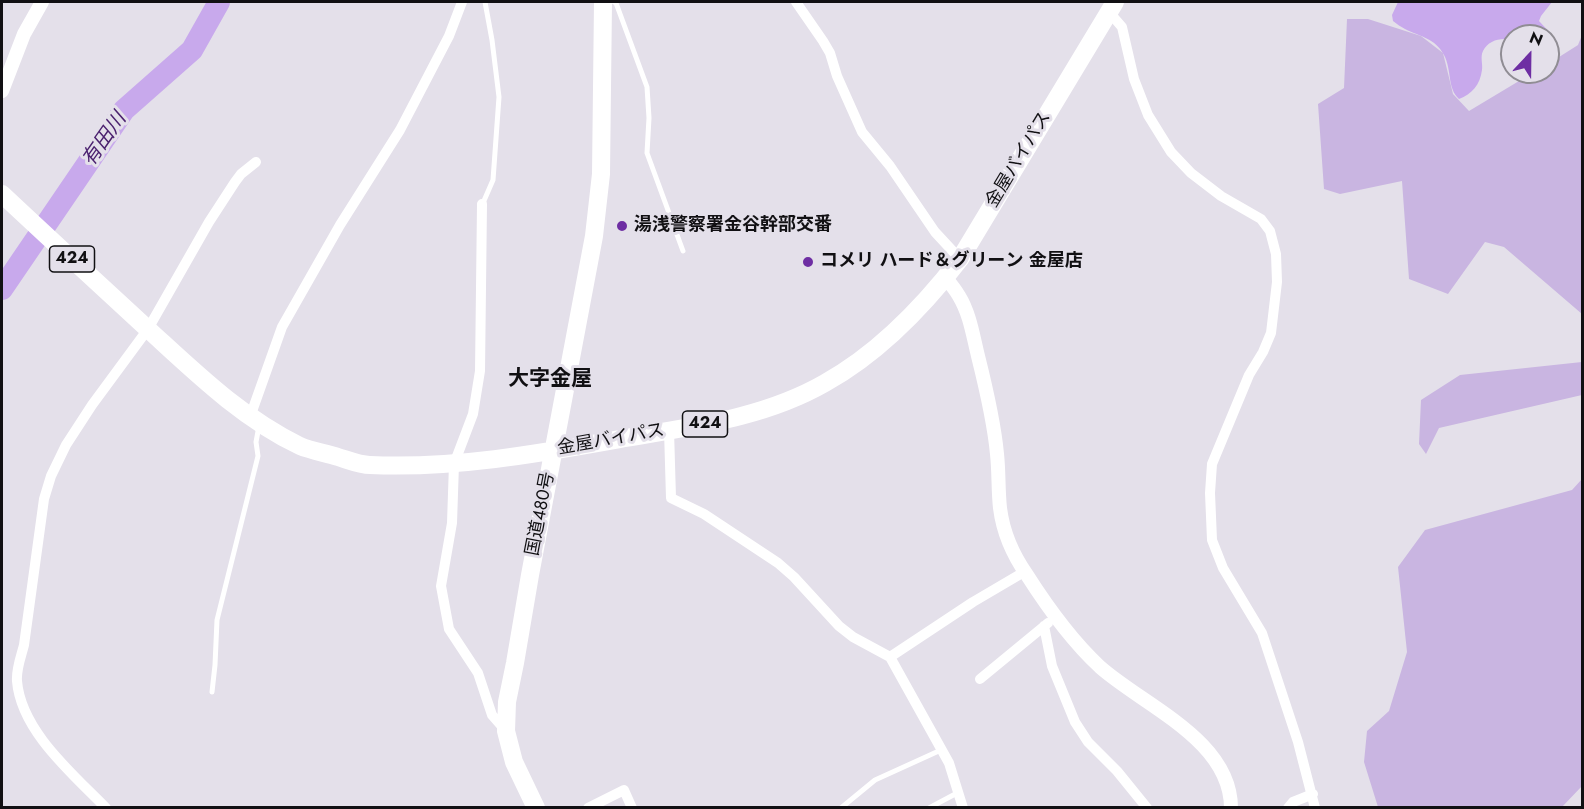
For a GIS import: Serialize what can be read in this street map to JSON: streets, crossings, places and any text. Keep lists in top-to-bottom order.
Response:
{
  "streets": {
    "highway": ["金屋バイパス", "424", "国道480号"]
  },
  "crossings": [
    ["金屋バイパス", "国道480号"]
  ],
  "districts": ["大字金屋"],
  "water": ["有田川"],
  "places": ["湯浅警察署金谷幹部交番", "コメリ ハード＆グリーン 金屋店"],
  "north": "top"
}
